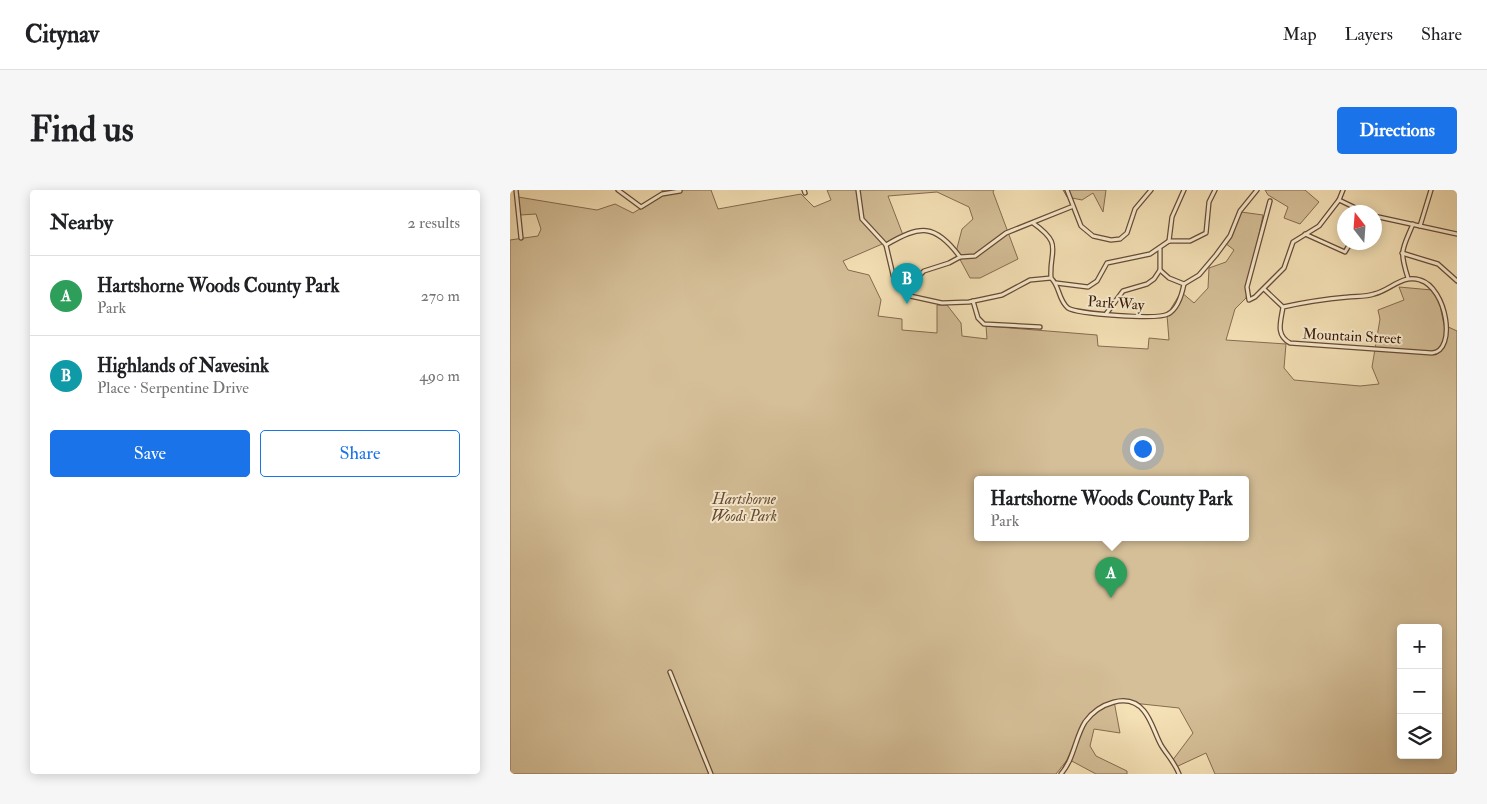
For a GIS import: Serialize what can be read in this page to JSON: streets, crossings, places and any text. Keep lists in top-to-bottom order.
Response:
{
  "streets": {
    "street": ["Park Way", "Mountain Street"]
  },
  "parks": ["Hartshorne Woods Park"],
  "north": "top",
  "page": {
    "header": "Citynav",
    "nav": ["Map", "Layers", "Share"],
    "buttons": [
      "Directions",
      ["Save", "Share"]
    ],
    "title": "Find us",
    "heading": ["Nearby", "2 results"],
    "list": [
      {
        "mark": "A",
        "name": "Hartshorne Woods County Park",
        "note": "Park",
        "value": "270 m"
      },
      {
        "mark": "B",
        "name": "Highlands of Navesink",
        "note": "Place · Serpentine Drive",
        "value": "490 m"
      }
    ],
    "pins": ["B", "A"],
    "popup": ["Hartshorne Woods County Park", "Park"],
    "map_buttons": ["+", "−"]
  }
}
